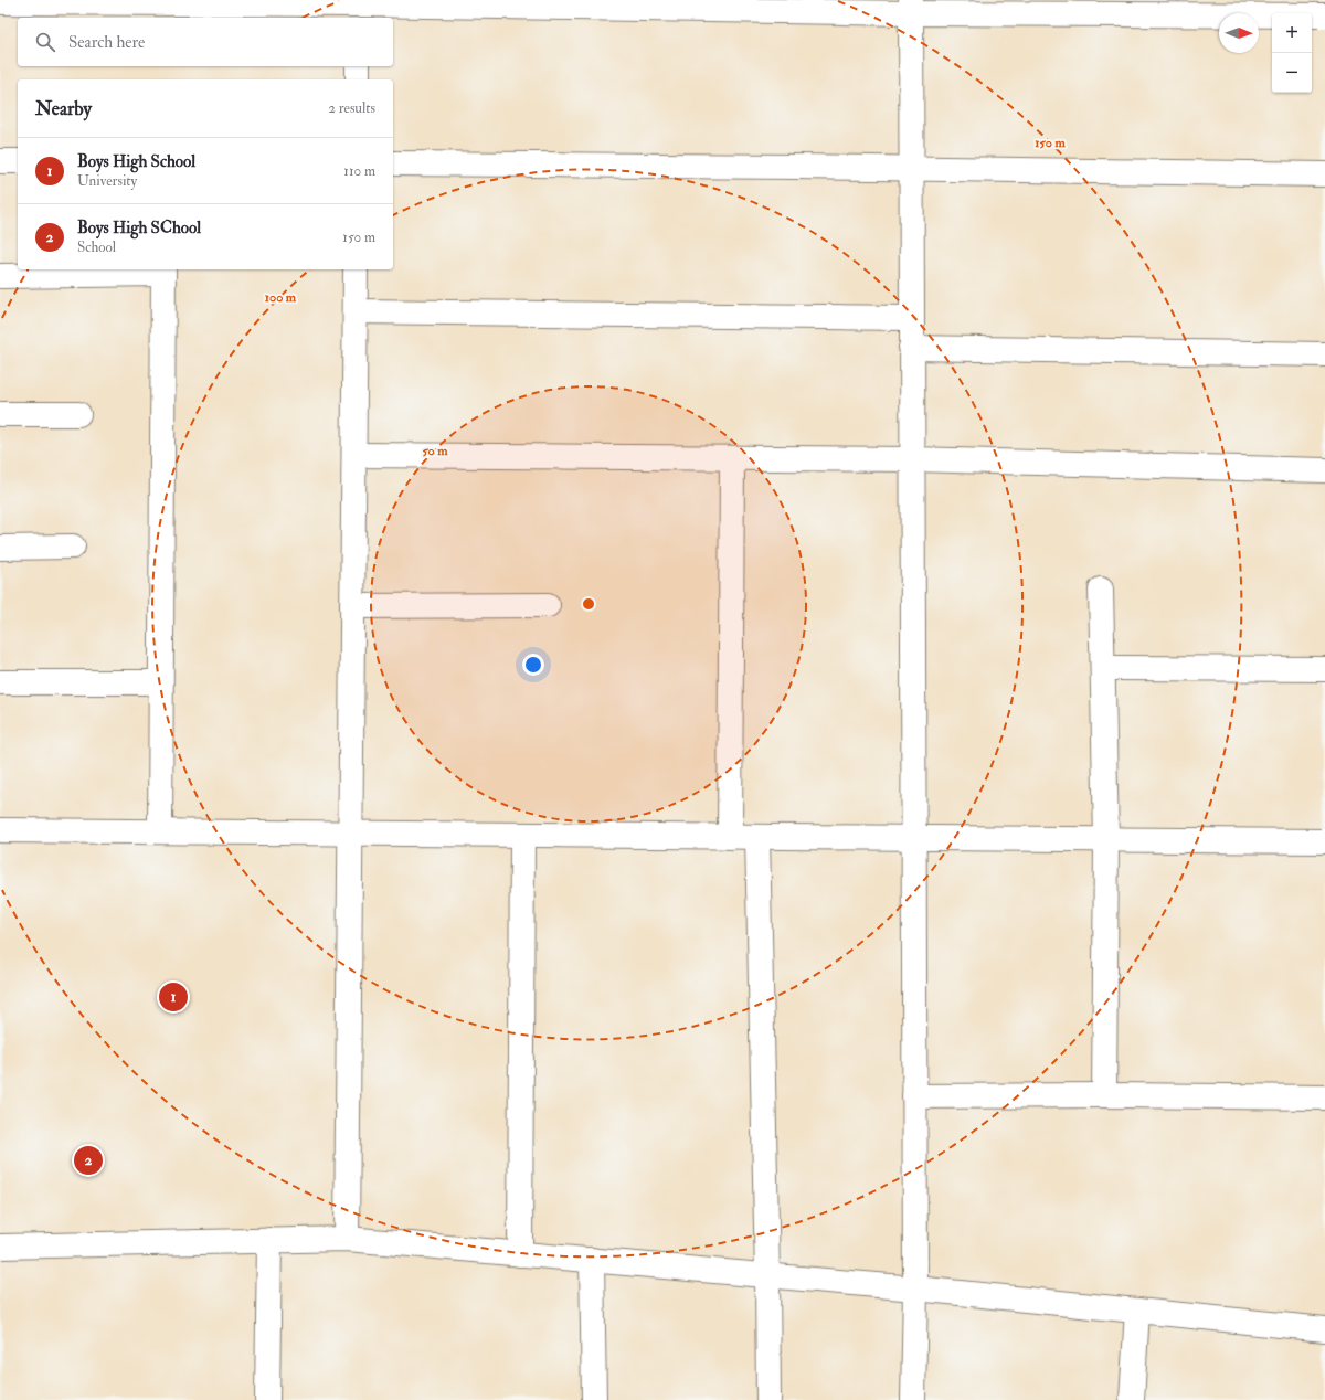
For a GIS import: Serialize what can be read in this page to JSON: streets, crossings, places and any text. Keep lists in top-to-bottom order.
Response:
{
  "north": "right",
  "page": {
    "map_buttons": ["+", "−"],
    "search": "Search here",
    "heading": ["Nearby", "2 results"],
    "list": [
      {
        "mark": "1",
        "name": "Boys High School",
        "note": "University",
        "value": "110 m"
      },
      {
        "mark": "2",
        "name": "Boys High SChool",
        "note": "School",
        "value": "150 m"
      }
    ],
    "pins": ["1", "2"]
  },
  "rings": ["150 m", "100 m", "50 m"]
}
